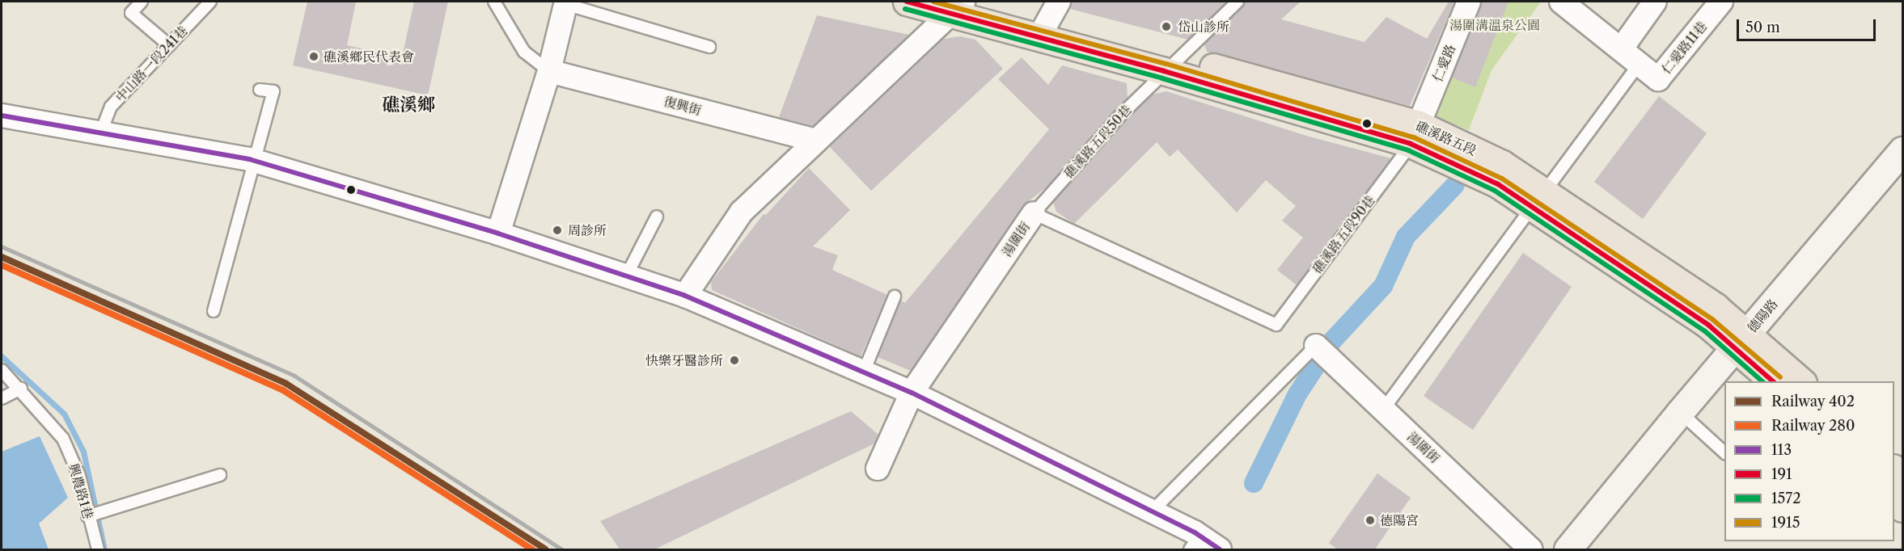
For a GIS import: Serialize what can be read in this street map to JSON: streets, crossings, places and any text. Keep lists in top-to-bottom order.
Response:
{
  "streets": {
    "main road": ["礁溪路五段"],
    "street": [
      "仁愛路11巷",
      "仁愛路",
      "復興街",
      "湯圍街",
      "德陽路"
    ],
    "lane": [
      "中山路一段241巷",
      "礁溪路五段50巷",
      "礁溪路五段90巷",
      "興農路1巷"
    ]
  },
  "crossings": [
    ["仁愛路", "礁溪路五段"],
    ["仁愛路", "礁溪路五段90巷"],
    ["礁溪路五段", "礁溪路五段50巷"],
    ["礁溪路五段", "礁溪路五段90巷"],
    ["礁溪路五段", "德陽路"],
    ["礁溪路五段50巷", "湯圍街"],
    ["礁溪路五段90巷", "湯圍街"]
  ],
  "districts": ["礁溪鄉"],
  "parks": ["湯圍溝溫泉公園"],
  "places": [
    "岱山診所",
    "礁溪鄉民代表會",
    "周診所",
    "快樂牙醫診所",
    "德陽宮"
  ],
  "lines": [
    "transit line 191",
    "transit line 1915",
    "transit line 1572",
    "transit line 113",
    "rail line 402",
    "rail line 280"
  ],
  "legend": [
    "Railway 402",
    "Railway 280",
    "113",
    "191",
    "1572",
    "1915"
  ],
  "scale_bar": "50 m"
}
